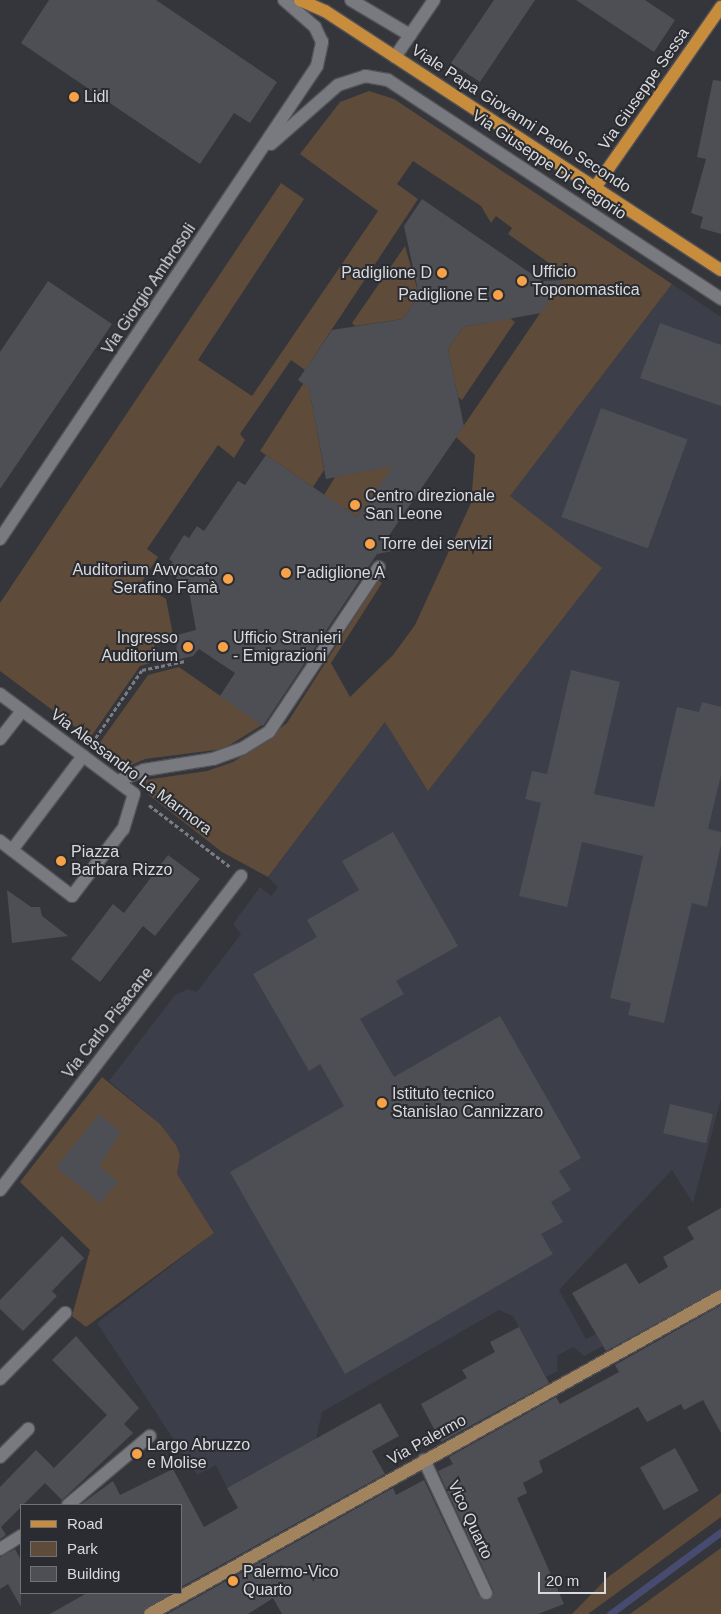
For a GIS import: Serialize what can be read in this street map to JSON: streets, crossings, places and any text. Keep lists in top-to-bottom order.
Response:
{
  "streets": {
    "main road": ["Via Giuseppe Sessa", "Viale Papa Giovanni Paolo Secondo", "Via Palermo"],
    "street": [
      "Via Giuseppe Di Gregorio",
      "Via Giorgio Ambrosoli",
      "Via Alessandro La Marmora",
      "Via Carlo Pisacane",
      "Vico Quarto"
    ]
  },
  "crossings": [
    ["Via Giuseppe Sessa", "Viale Papa Giovanni Paolo Secondo"],
    ["Via Giuseppe Di Gregorio", "Via Giorgio Ambrosoli"],
    ["Via Alessandro La Marmora", "Via Carlo Pisacane"],
    ["Via Palermo", "Vico Quarto"]
  ],
  "places": [
    "Lidl",
    "Padiglione D",
    "Ufficio Toponomastica",
    "Padiglione E",
    "Centro direzionale San Leone",
    "Torre dei servizi",
    "Padiglione A",
    "Auditorium Avvocato Serafino Famà",
    "Ingresso Auditorium",
    "Ufficio Stranieri - Emigrazioni",
    "Piazza Barbara Rizzo",
    "Istituto tecnico Stanislao Cannizzaro",
    "Largo Abruzzo e Molise",
    "Palermo-Vico Quarto"
  ],
  "legend": ["Road", "Park", "Building"],
  "scale_bar": "20 m"
}
